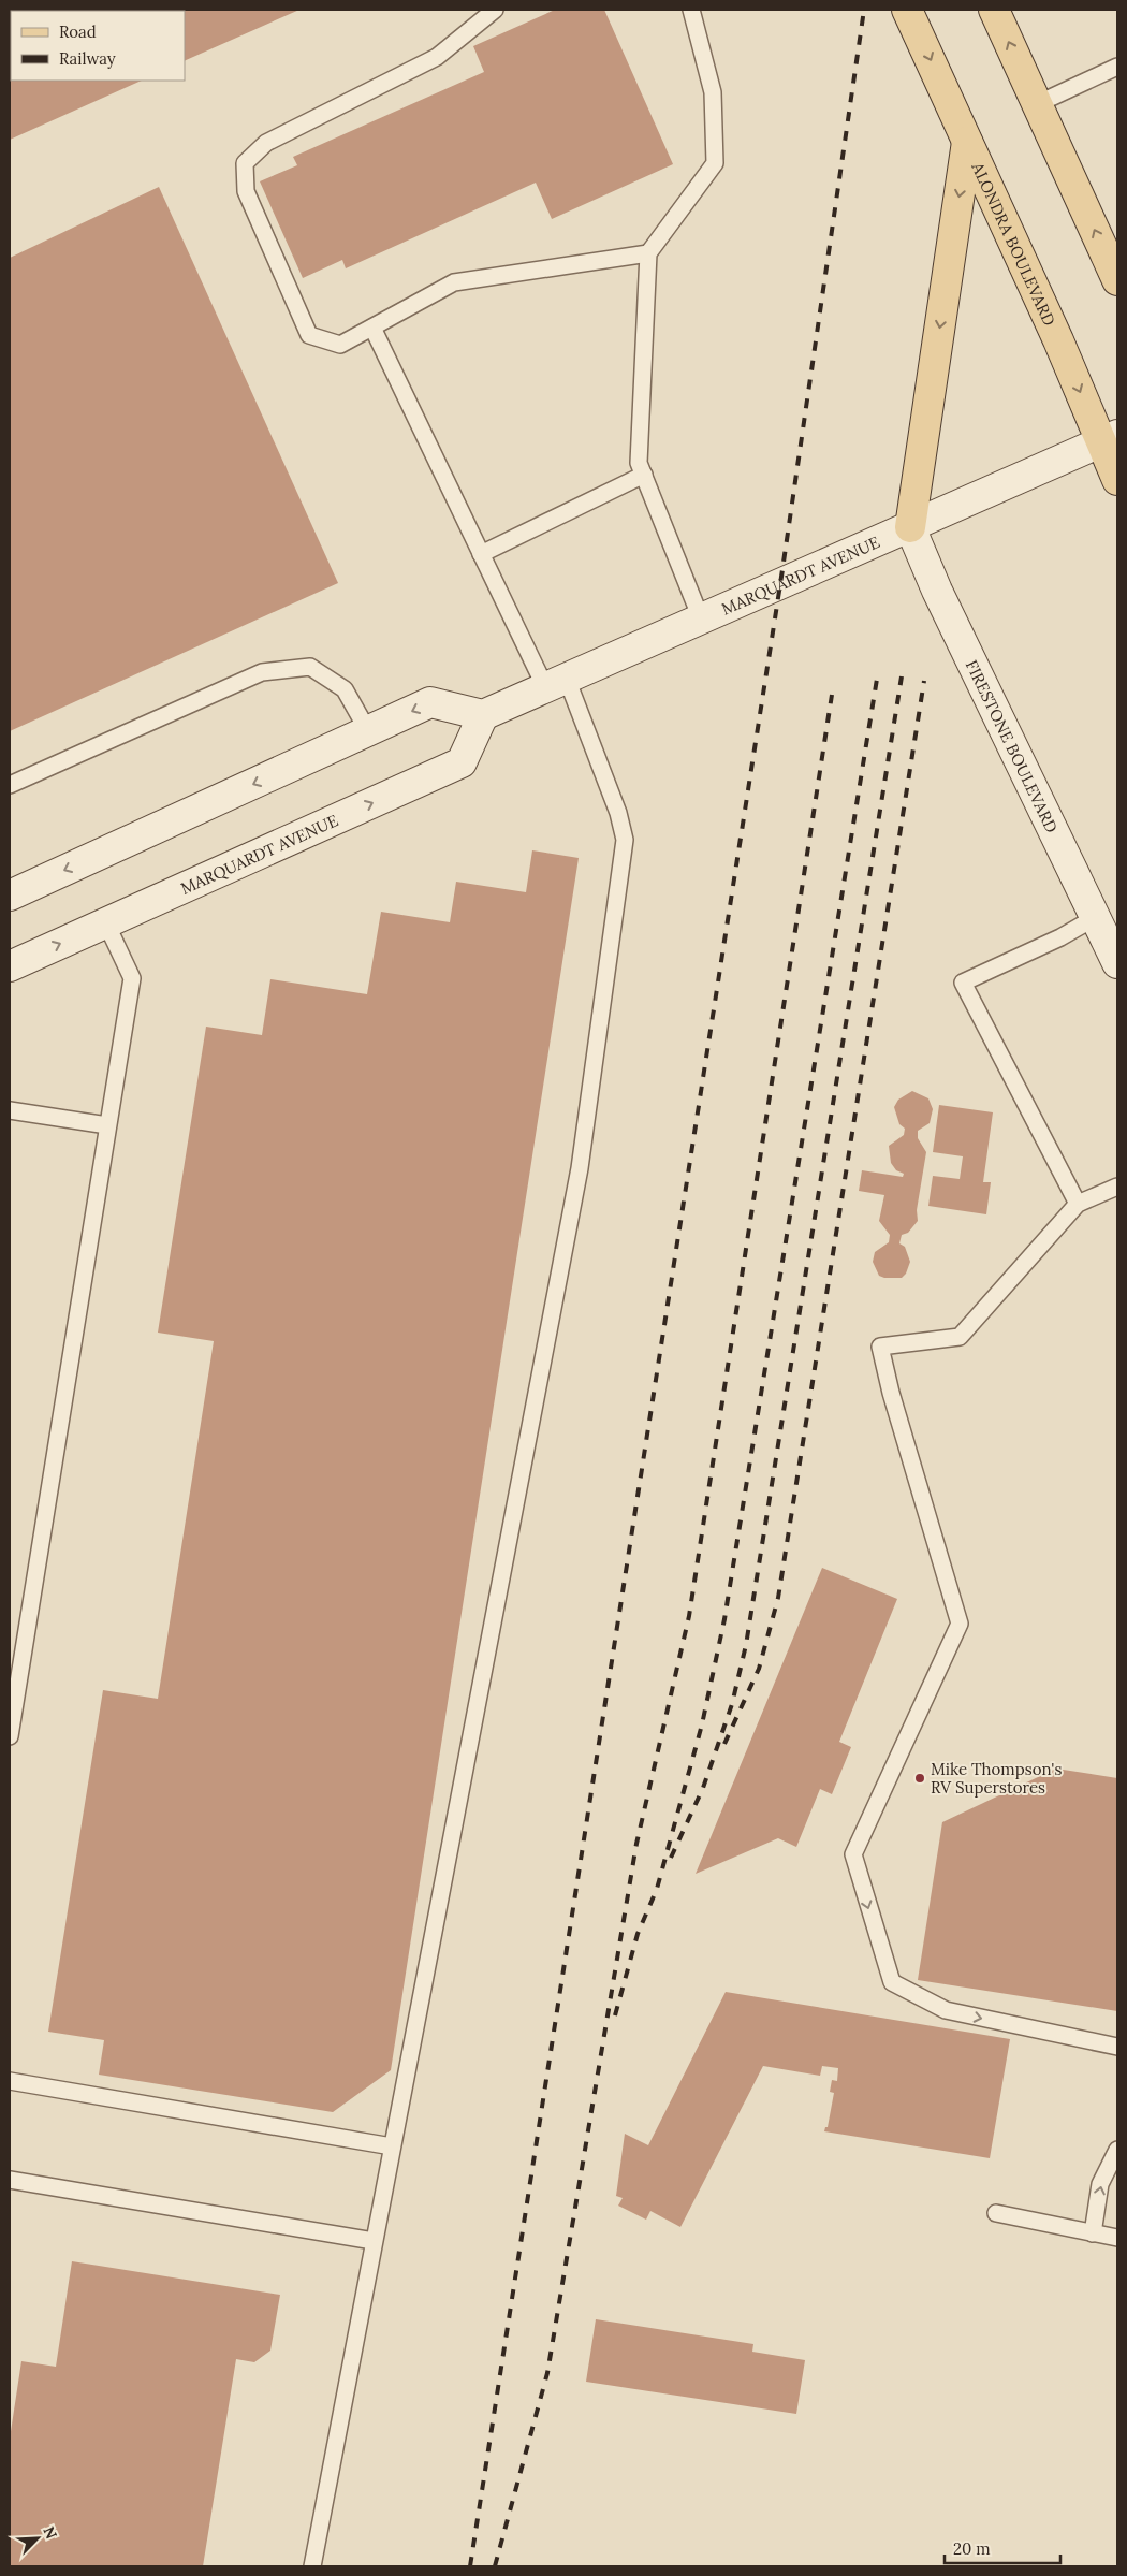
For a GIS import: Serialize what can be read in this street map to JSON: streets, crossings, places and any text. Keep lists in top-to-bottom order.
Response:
{
  "streets": {
    "main road": ["ALONDRA BOULEVARD", "MARQUARDT AVENUE", "FIRESTONE BOULEVARD"]
  },
  "crossings": [
    ["ALONDRA BOULEVARD", "MARQUARDT AVENUE"],
    ["MARQUARDT AVENUE", "FIRESTONE BOULEVARD"]
  ],
  "places": ["Mike Thompson's RV Superstores"],
  "legend": ["Road", "Railway"],
  "scale_bar": "20 m",
  "north": "top right"
}
